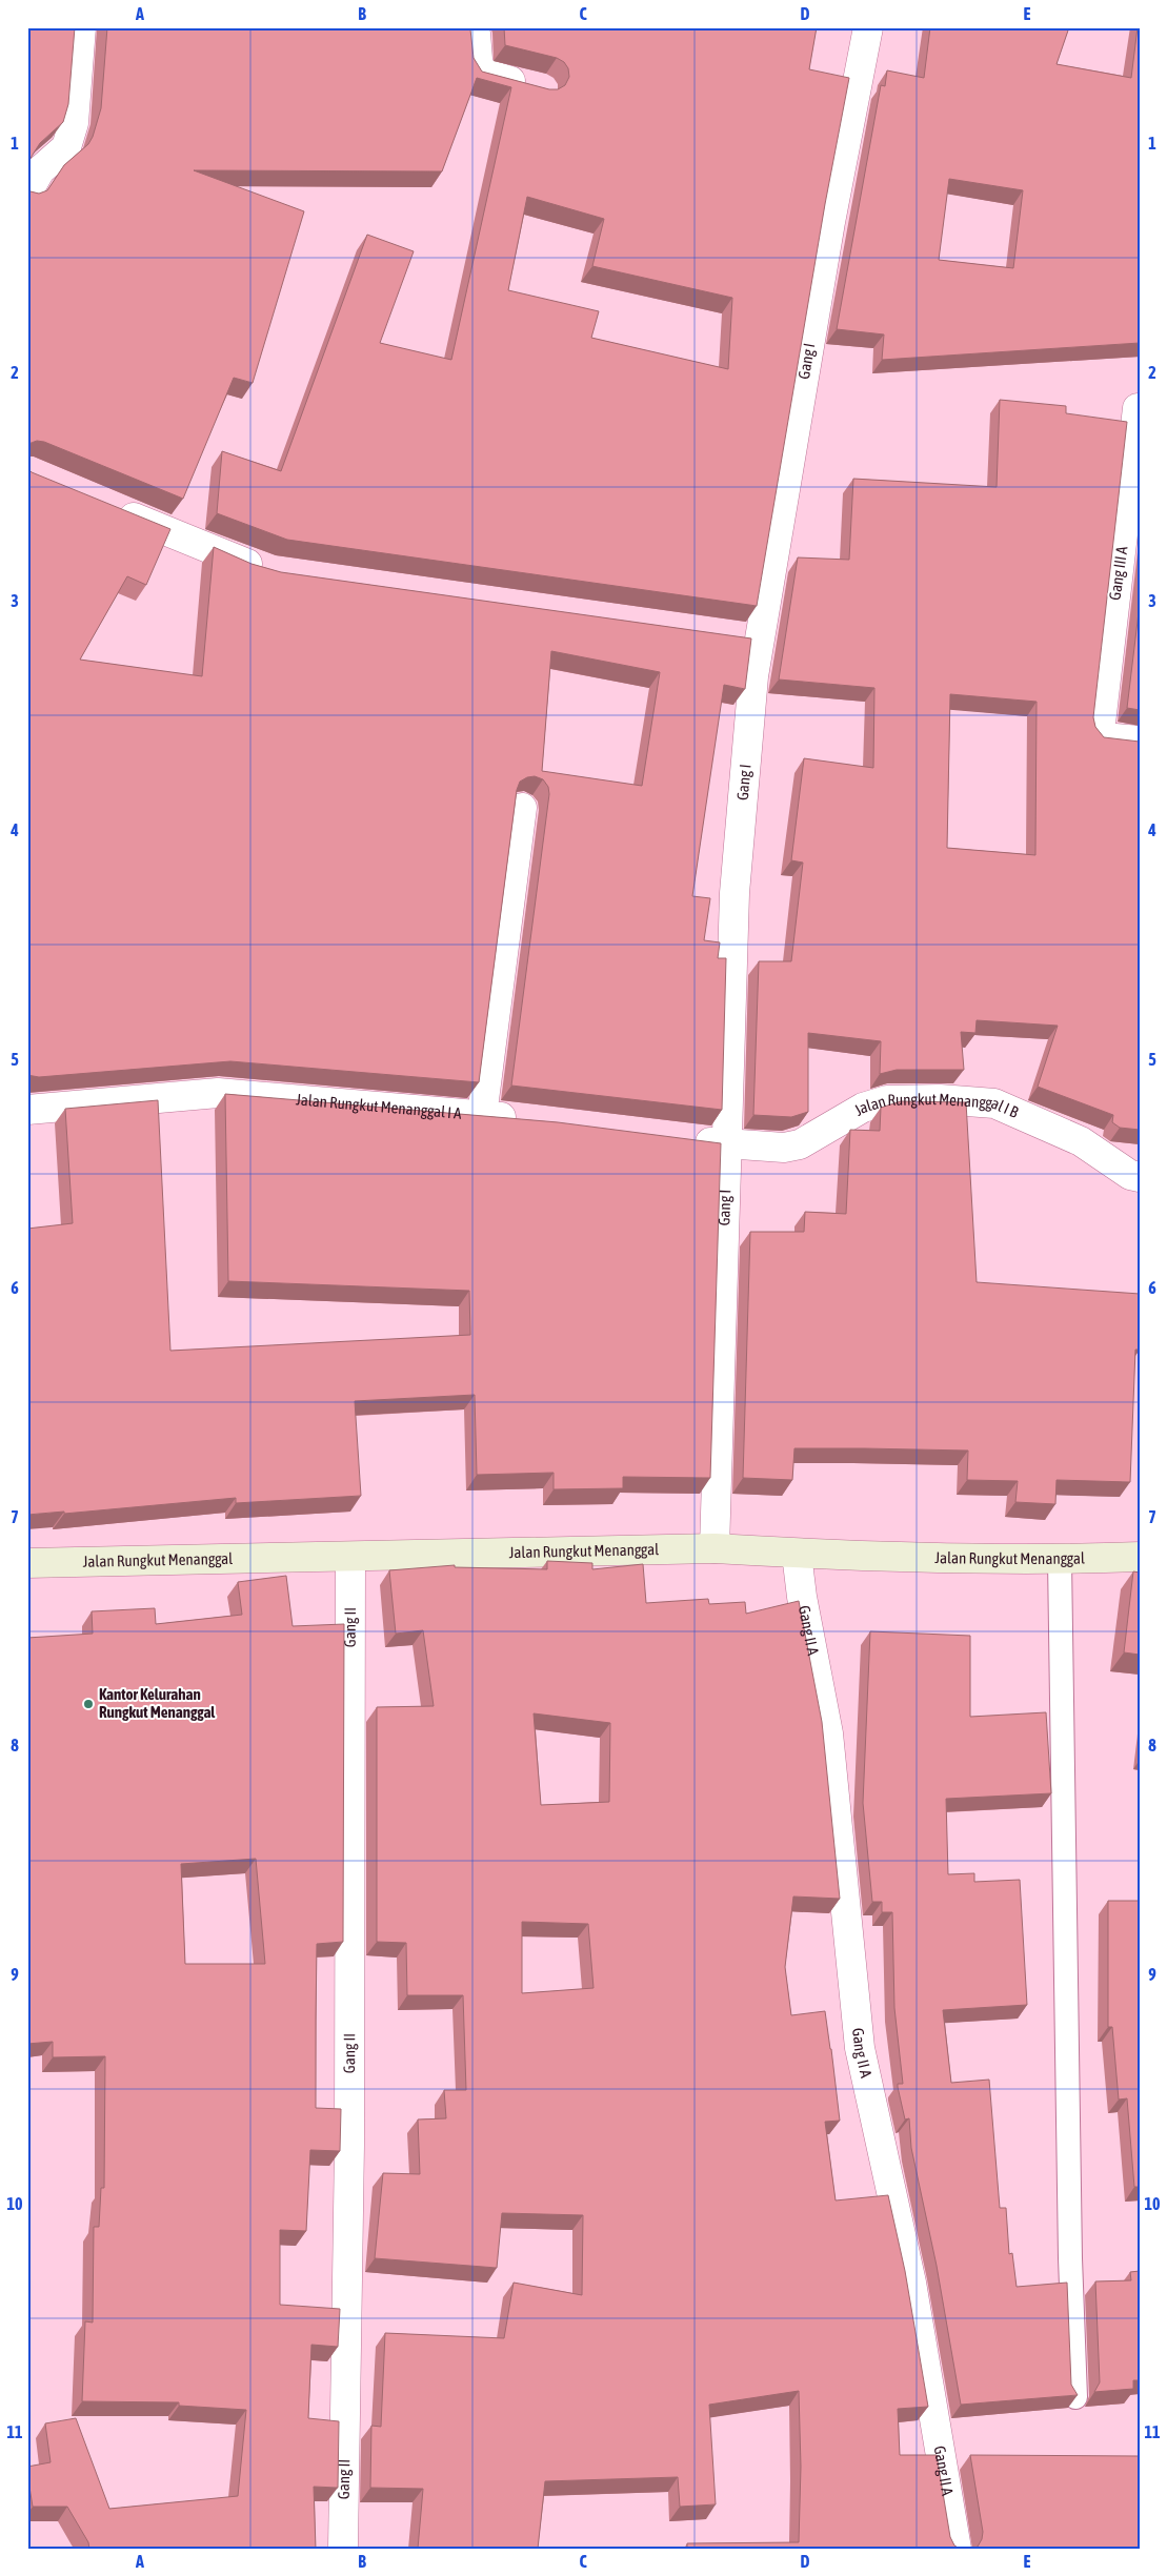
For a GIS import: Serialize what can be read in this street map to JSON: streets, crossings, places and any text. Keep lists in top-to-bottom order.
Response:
{
  "streets": {
    "main road": ["Jalan Rungkut Menanggal"],
    "street": [
      "Gang I",
      "Gang III A",
      "Jalan Rungkut Menanggal I A",
      "Jalan Rungkut Menanggal I B",
      "Gang II",
      "Gang II A"
    ]
  },
  "crossings": [
    ["Gang I", "Jalan Rungkut Menanggal I B"],
    ["Gang I", "Jalan Rungkut Menanggal"],
    ["Jalan Rungkut Menanggal", "Gang II"],
    ["Jalan Rungkut Menanggal", "Gang II A"]
  ],
  "places": ["Kantor Kelurahan Rungkut Menanggal"],
  "grid": {
    "columns": [
      "A",
      "B",
      "C",
      "D",
      "E"
    ],
    "rows": [
      "1",
      "2",
      "3",
      "4",
      "5",
      "6",
      "7",
      "8",
      "9",
      "10",
      "11"
    ]
  }
}
